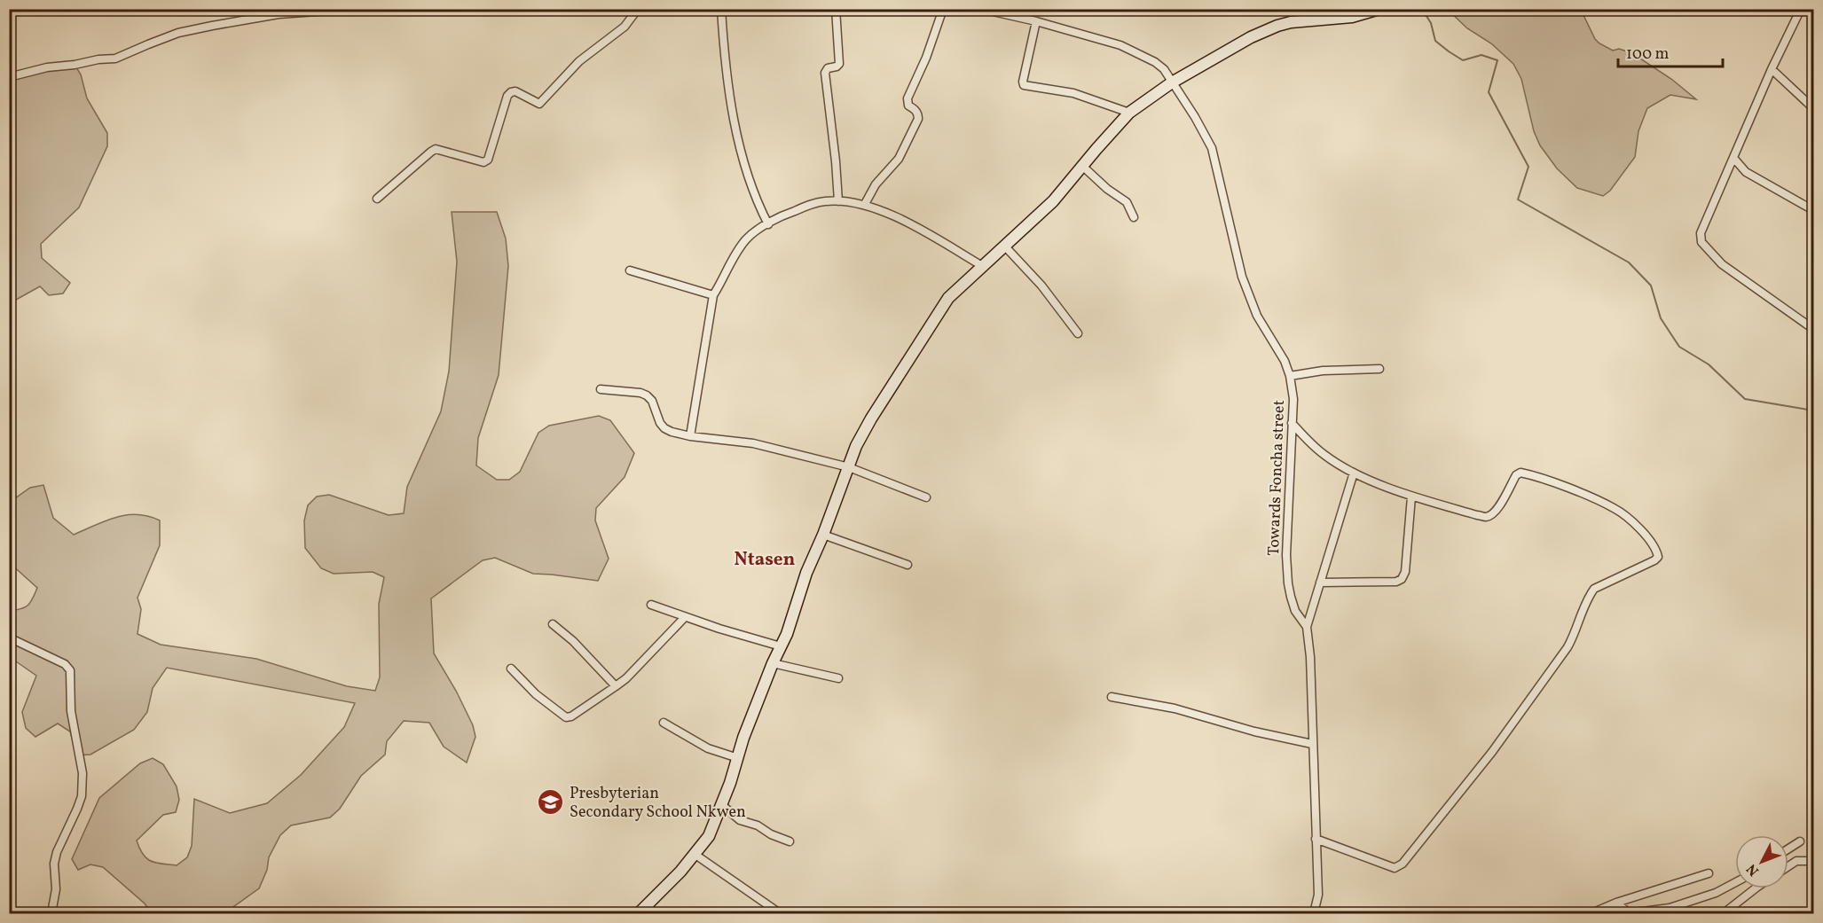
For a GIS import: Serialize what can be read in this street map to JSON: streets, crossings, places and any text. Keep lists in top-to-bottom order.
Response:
{
  "streets": {
    "street": ["Towards Foncha street"]
  },
  "districts": ["Ntasen"],
  "places": {
    "school or university": ["Presbyterian Secondary School Nkwen"]
  },
  "scale_bar": "100 m",
  "north": "bottom left"
}
